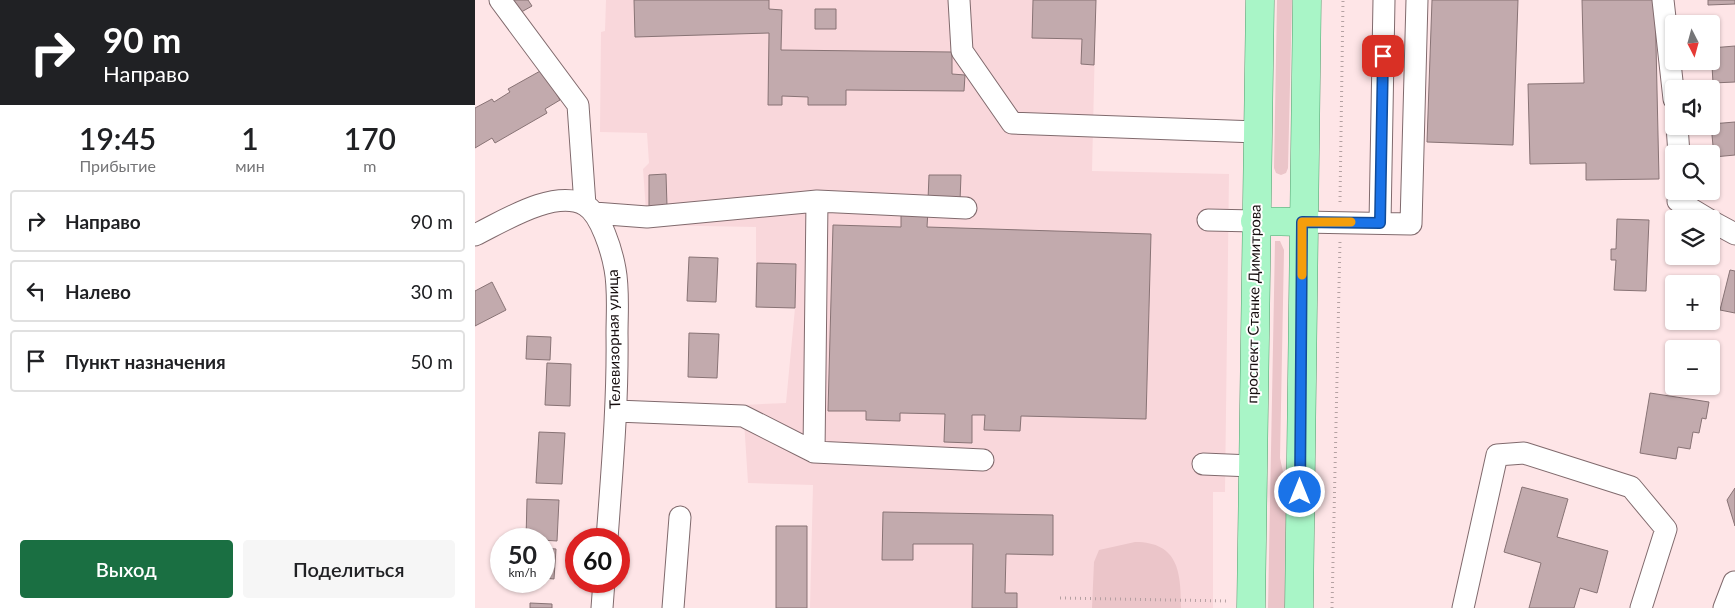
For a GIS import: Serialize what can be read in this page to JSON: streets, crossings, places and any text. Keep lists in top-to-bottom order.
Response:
{
  "streets": {
    "main road": ["проспект Станке Димитрова"],
    "street": ["Телевизорная улица"]
  },
  "north": "bottom",
  "page": {
    "turn": ["90 m", "Направо"],
    "map_buttons": ["+", "−"],
    "eta": [
      "19:45",
      "Прибытие",
      "1",
      "мин",
      "170",
      "m"
    ],
    "list": [
      {
        "name": "Направо",
        "value": "90 m"
      },
      {
        "name": "Налево",
        "value": "30 m"
      },
      {
        "name": "Пункт назначения",
        "value": "50 m"
      }
    ],
    "speed": "50 km/h",
    "limit": "60",
    "buttons": ["Выход", "Поделиться"]
  }
}
